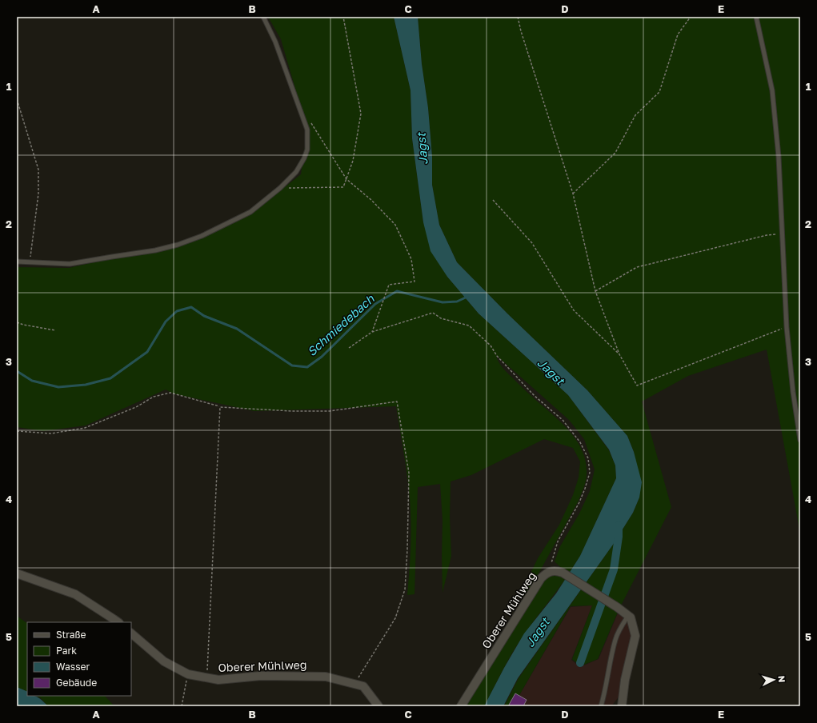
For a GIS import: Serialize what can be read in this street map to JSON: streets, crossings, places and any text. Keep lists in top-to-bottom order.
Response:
{
  "streets": {
    "street": ["Oberer Mühlweg"]
  },
  "water": ["Jagst", "Schmiedebach"],
  "legend": [
    "Straße",
    "Park",
    "Wasser",
    "Gebäude"
  ],
  "north": "right",
  "grid": {
    "columns": [
      "A",
      "B",
      "C",
      "D",
      "E"
    ],
    "rows": [
      "1",
      "2",
      "3",
      "4",
      "5"
    ]
  }
}
